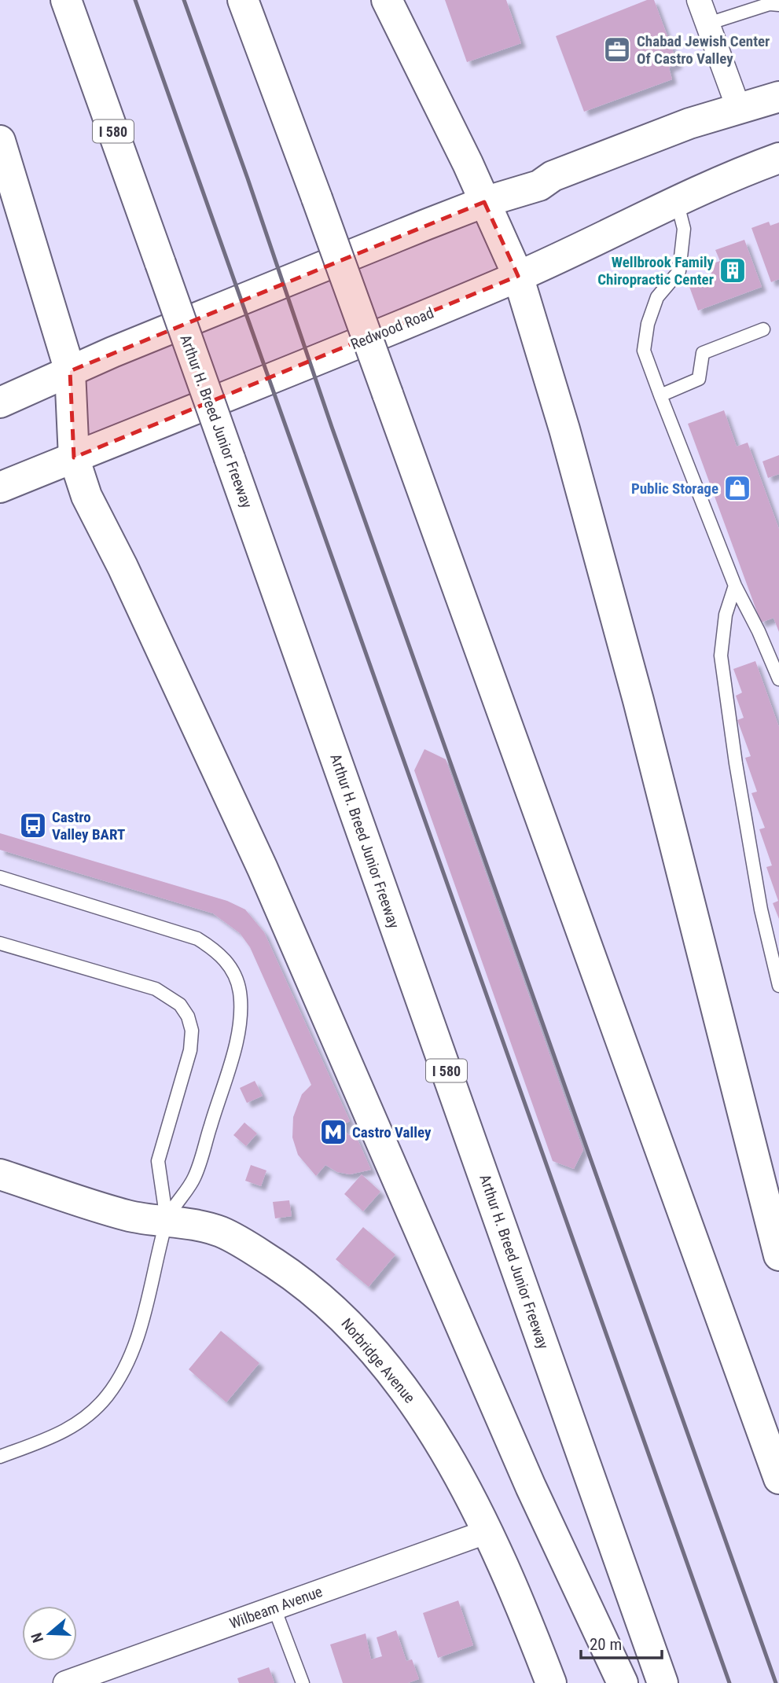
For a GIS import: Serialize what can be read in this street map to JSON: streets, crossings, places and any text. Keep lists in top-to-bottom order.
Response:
{
  "streets": {
    "main road": [
      "I 580",
      "Redwood Road",
      "Arthur H. Breed Junior Freeway",
      "Norbridge Avenue"
    ],
    "street": ["Wilbeam Avenue"]
  },
  "crossings": [
    ["Norbridge Avenue", "Wilbeam Avenue"]
  ],
  "places": {
    "office": ["Chabad Jewish Center Of Castro Valley"],
    "building": ["Wellbrook Family Chiropractic Center"],
    "shop": ["Public Storage"],
    "bus stop": ["Castro Valley BART"],
    "metro station": ["Castro Valley"]
  },
  "scale_bar": "20 m",
  "north": "left"
}
